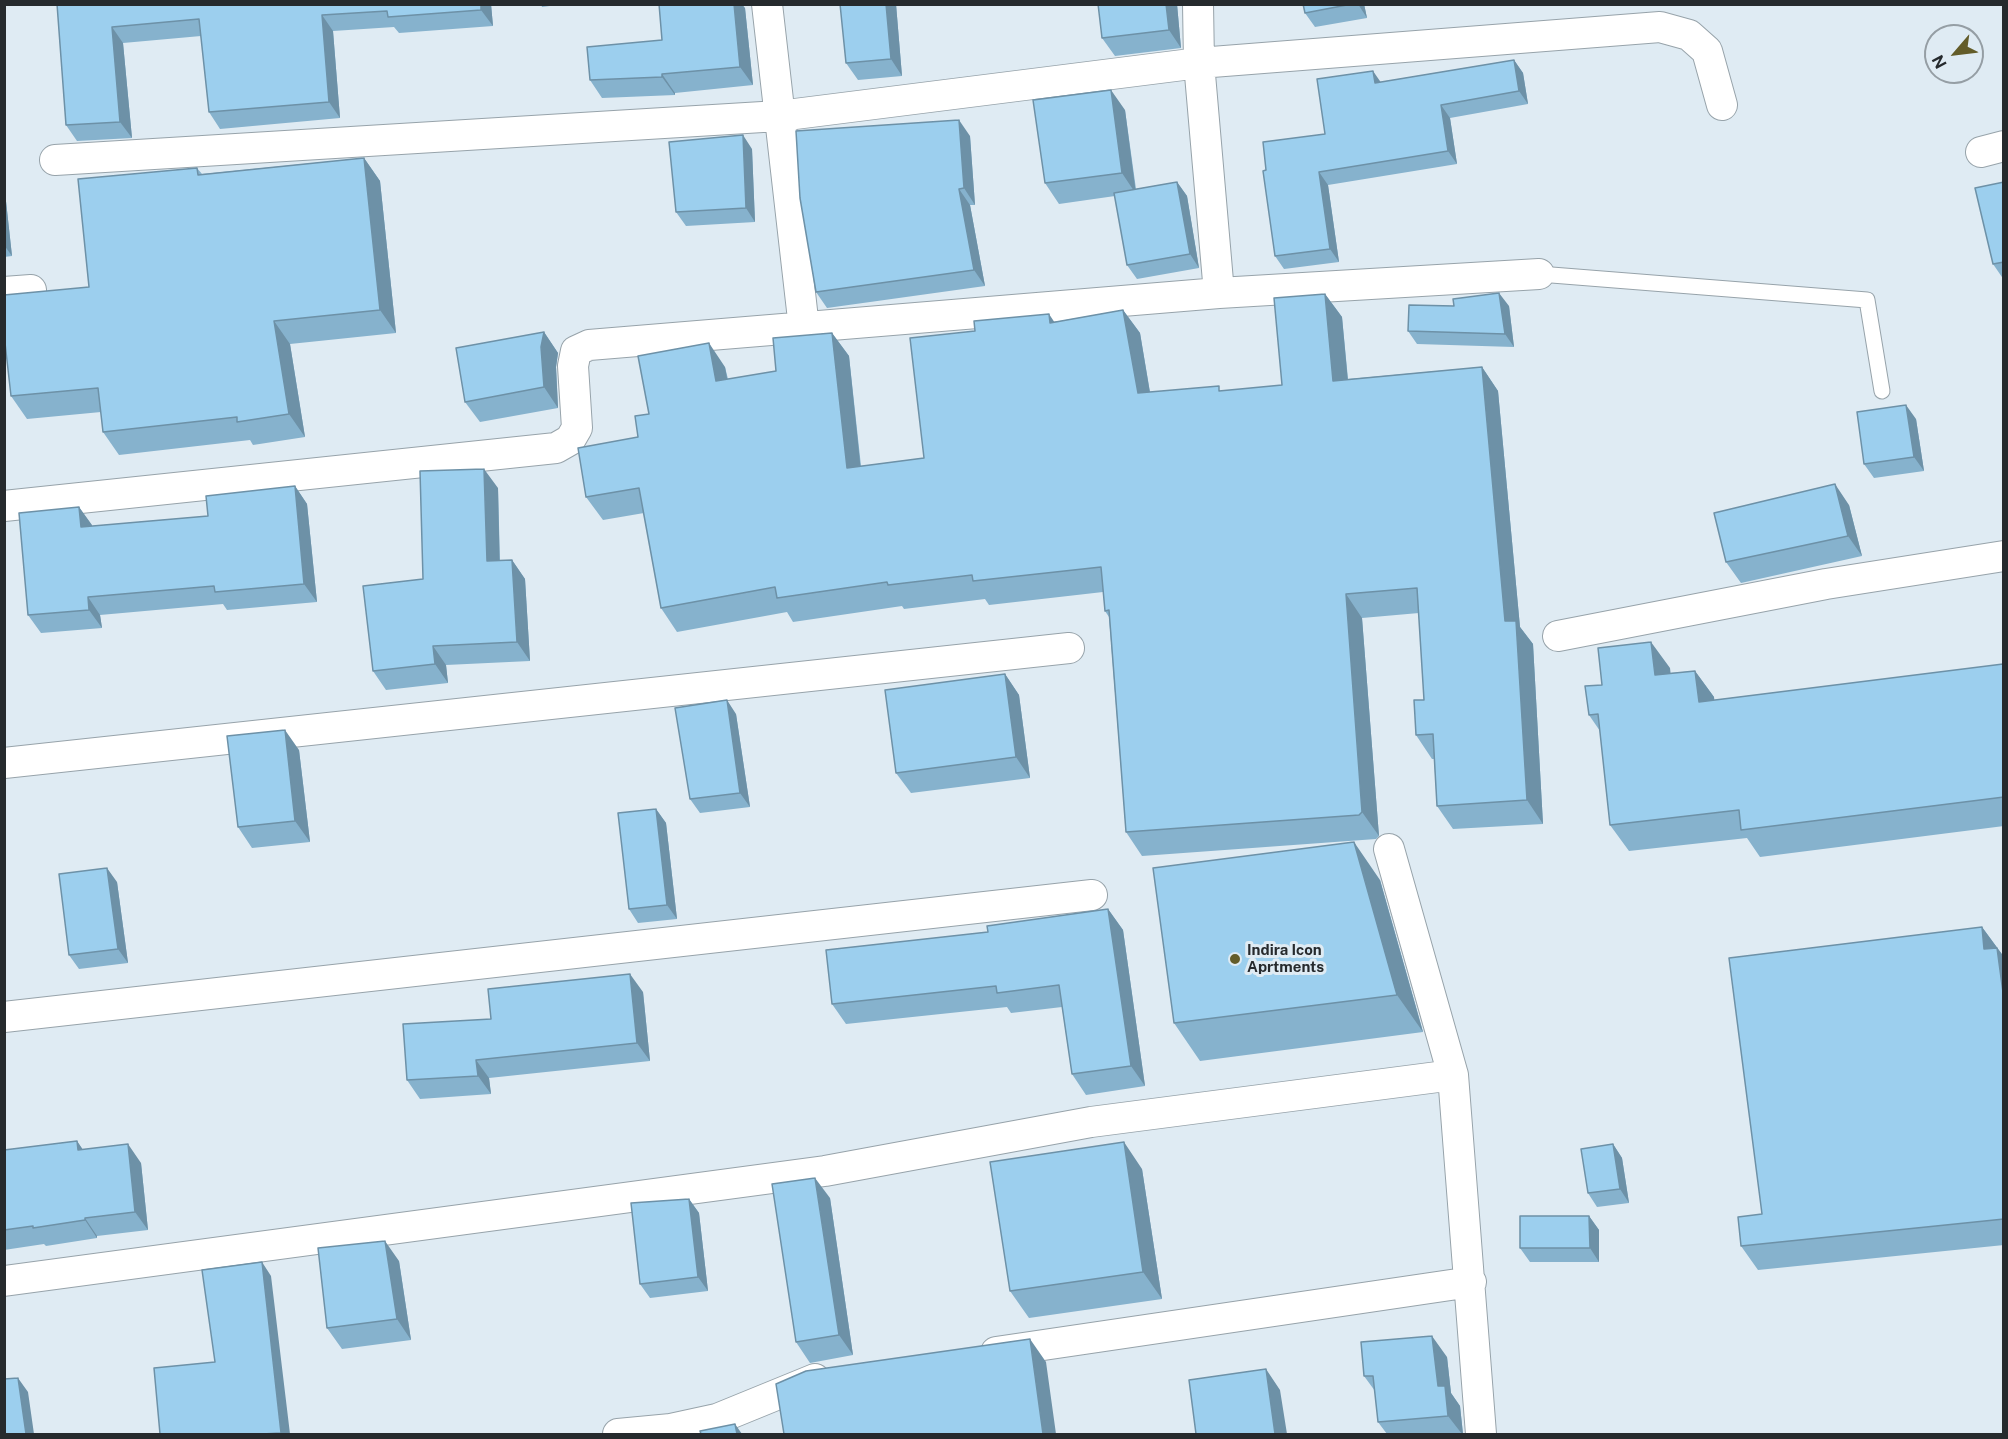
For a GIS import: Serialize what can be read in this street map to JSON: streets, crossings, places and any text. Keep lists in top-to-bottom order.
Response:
{
  "places": ["Indira Icon Aprtments"],
  "north": "bottom left"
}
